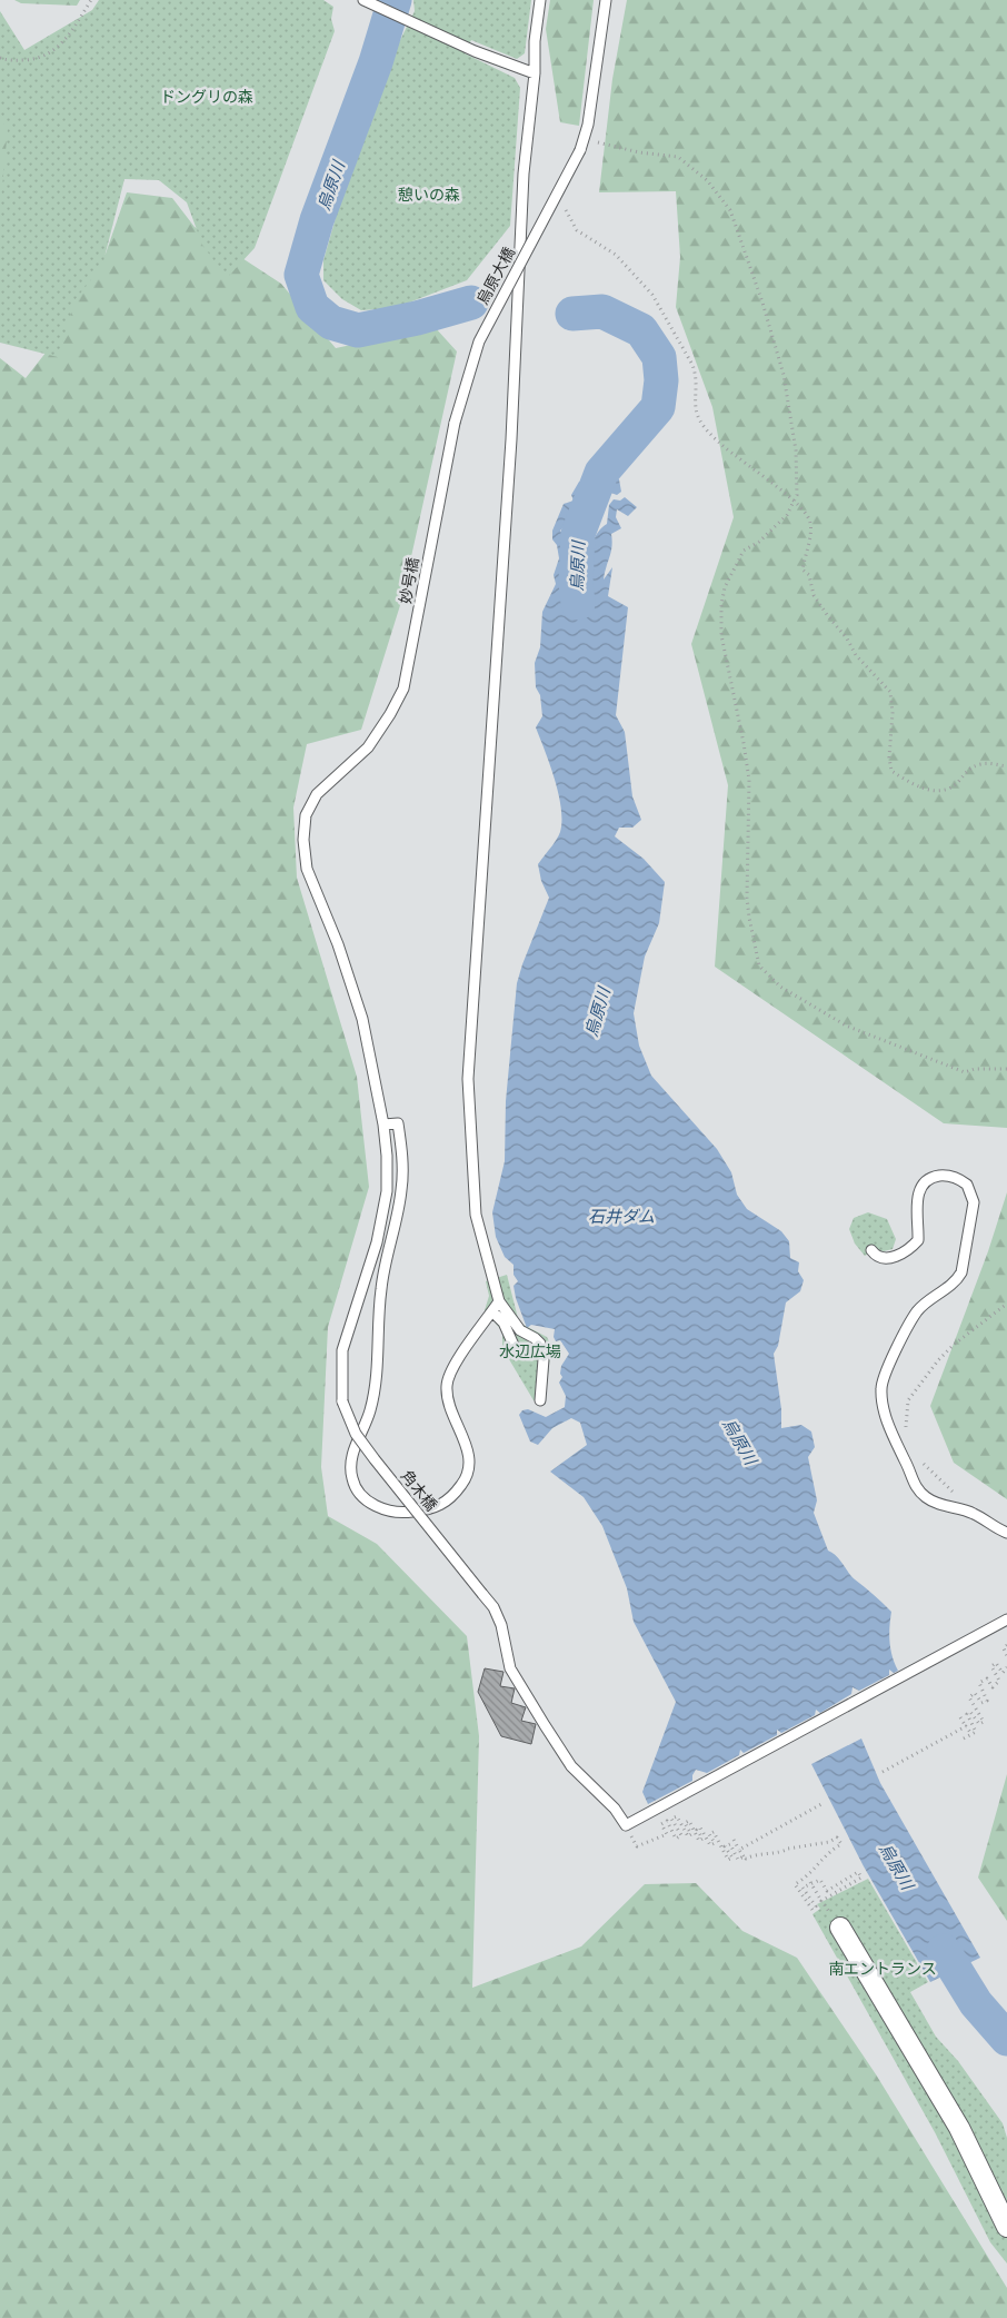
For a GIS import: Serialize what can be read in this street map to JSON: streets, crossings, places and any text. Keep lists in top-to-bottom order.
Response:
{
  "streets": {
    "lane": ["烏原大橋", "妙号橋", "角木橋"]
  },
  "crossings": [
    ["烏原大橋", "妙号橋"],
    ["妙号橋", "角木橋"]
  ],
  "water": ["烏原川", "石井ダム"],
  "parks": [
    "ドングリの森",
    "憩いの森",
    "水辺広場",
    "南エントランス"
  ]
}
